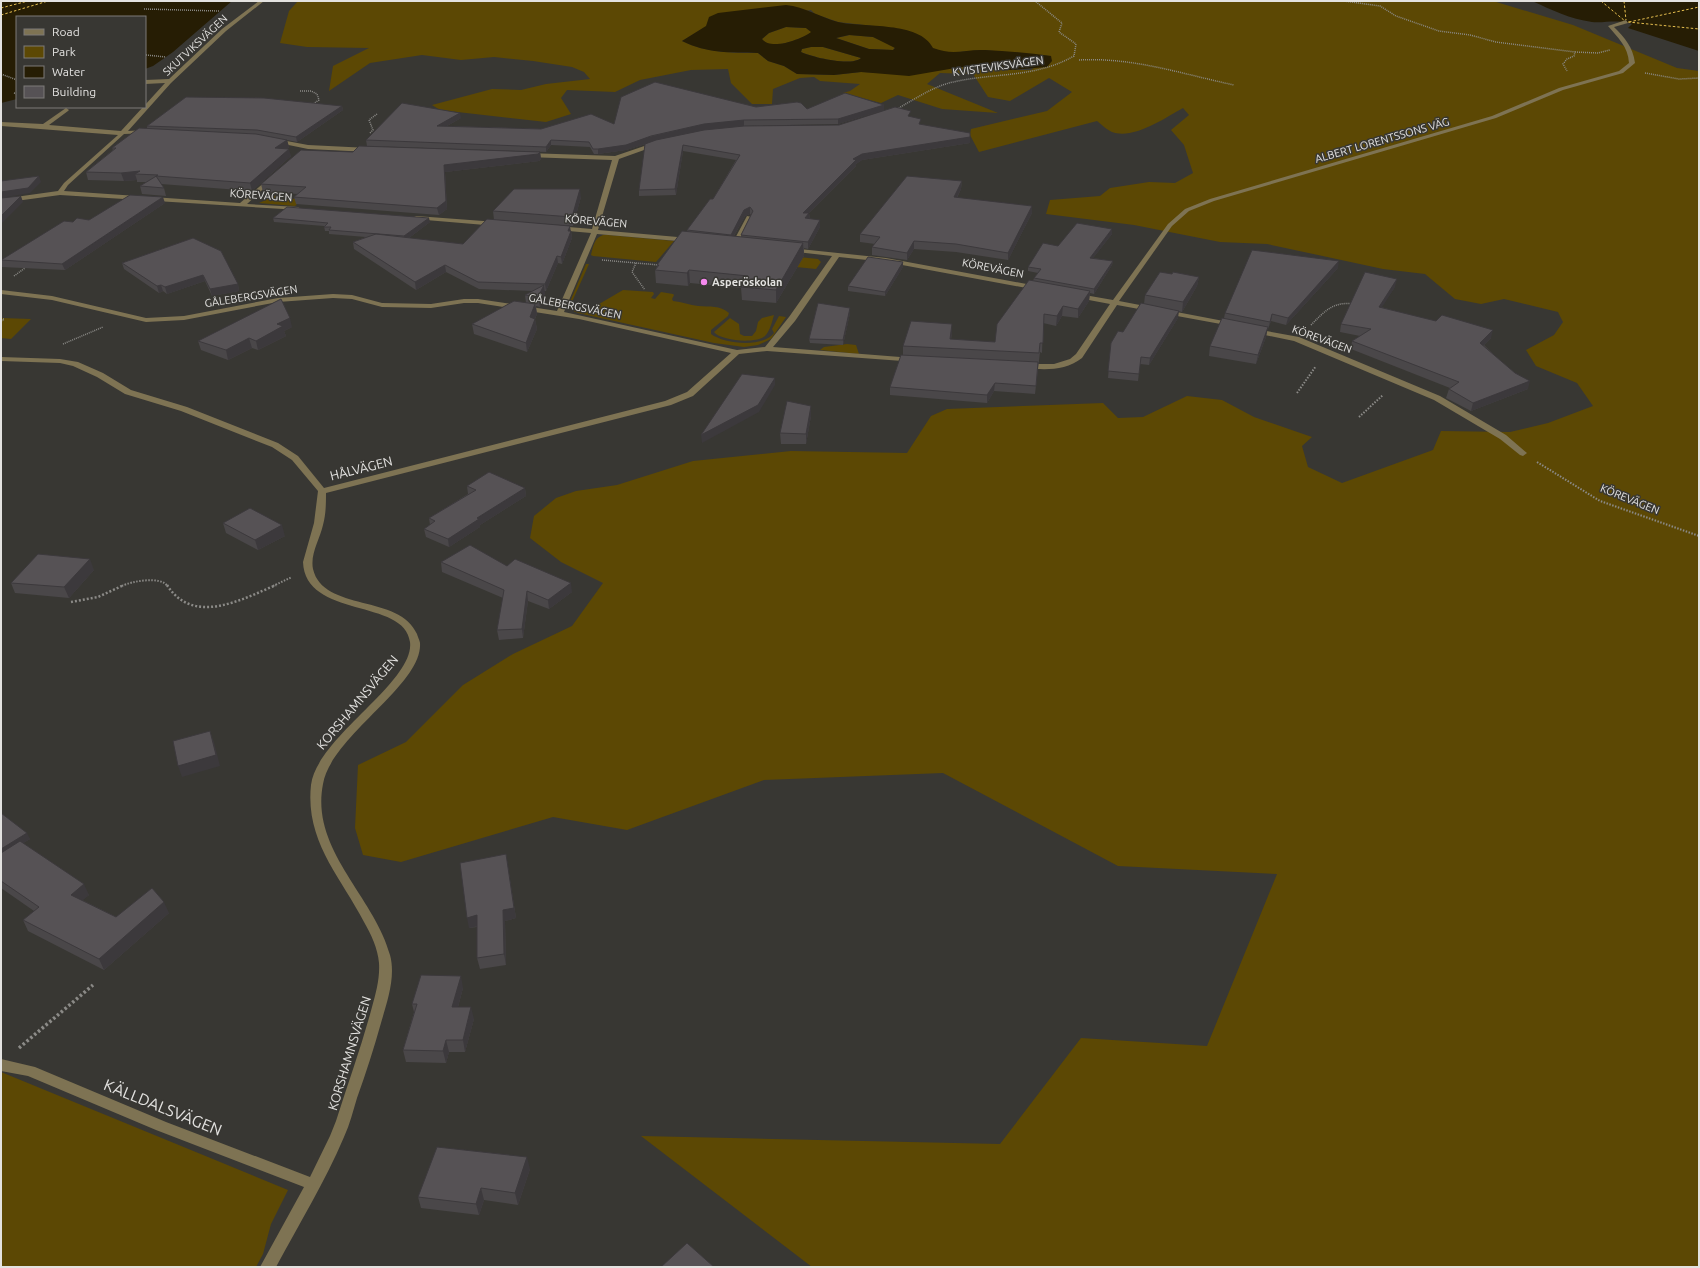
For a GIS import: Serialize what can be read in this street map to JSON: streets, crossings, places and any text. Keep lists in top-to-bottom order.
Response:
{
  "streets": {
    "street": [
      "SKUTVIKSVÄGEN",
      "ALBERT LORENTSSONS VÄG",
      "KÖREVÄGEN",
      "GÅLEBERGSVÄGEN",
      "HÅLVÄGEN",
      "KORSHAMNSVÄGEN",
      "KÄLLDALSVÄGEN"
    ],
    "path": ["KVISTEVIKSVÄGEN"]
  },
  "crossings": [
    ["SKUTVIKSVÄGEN", "KÖREVÄGEN"],
    ["ALBERT LORENTSSONS VÄG", "KÖREVÄGEN"],
    ["GÅLEBERGSVÄGEN", "HÅLVÄGEN"],
    ["KORSHAMNSVÄGEN", "KÄLLDALSVÄGEN"]
  ],
  "places": ["Asperöskolan"],
  "legend": [
    "Road",
    "Park",
    "Water",
    "Building"
  ]
}
